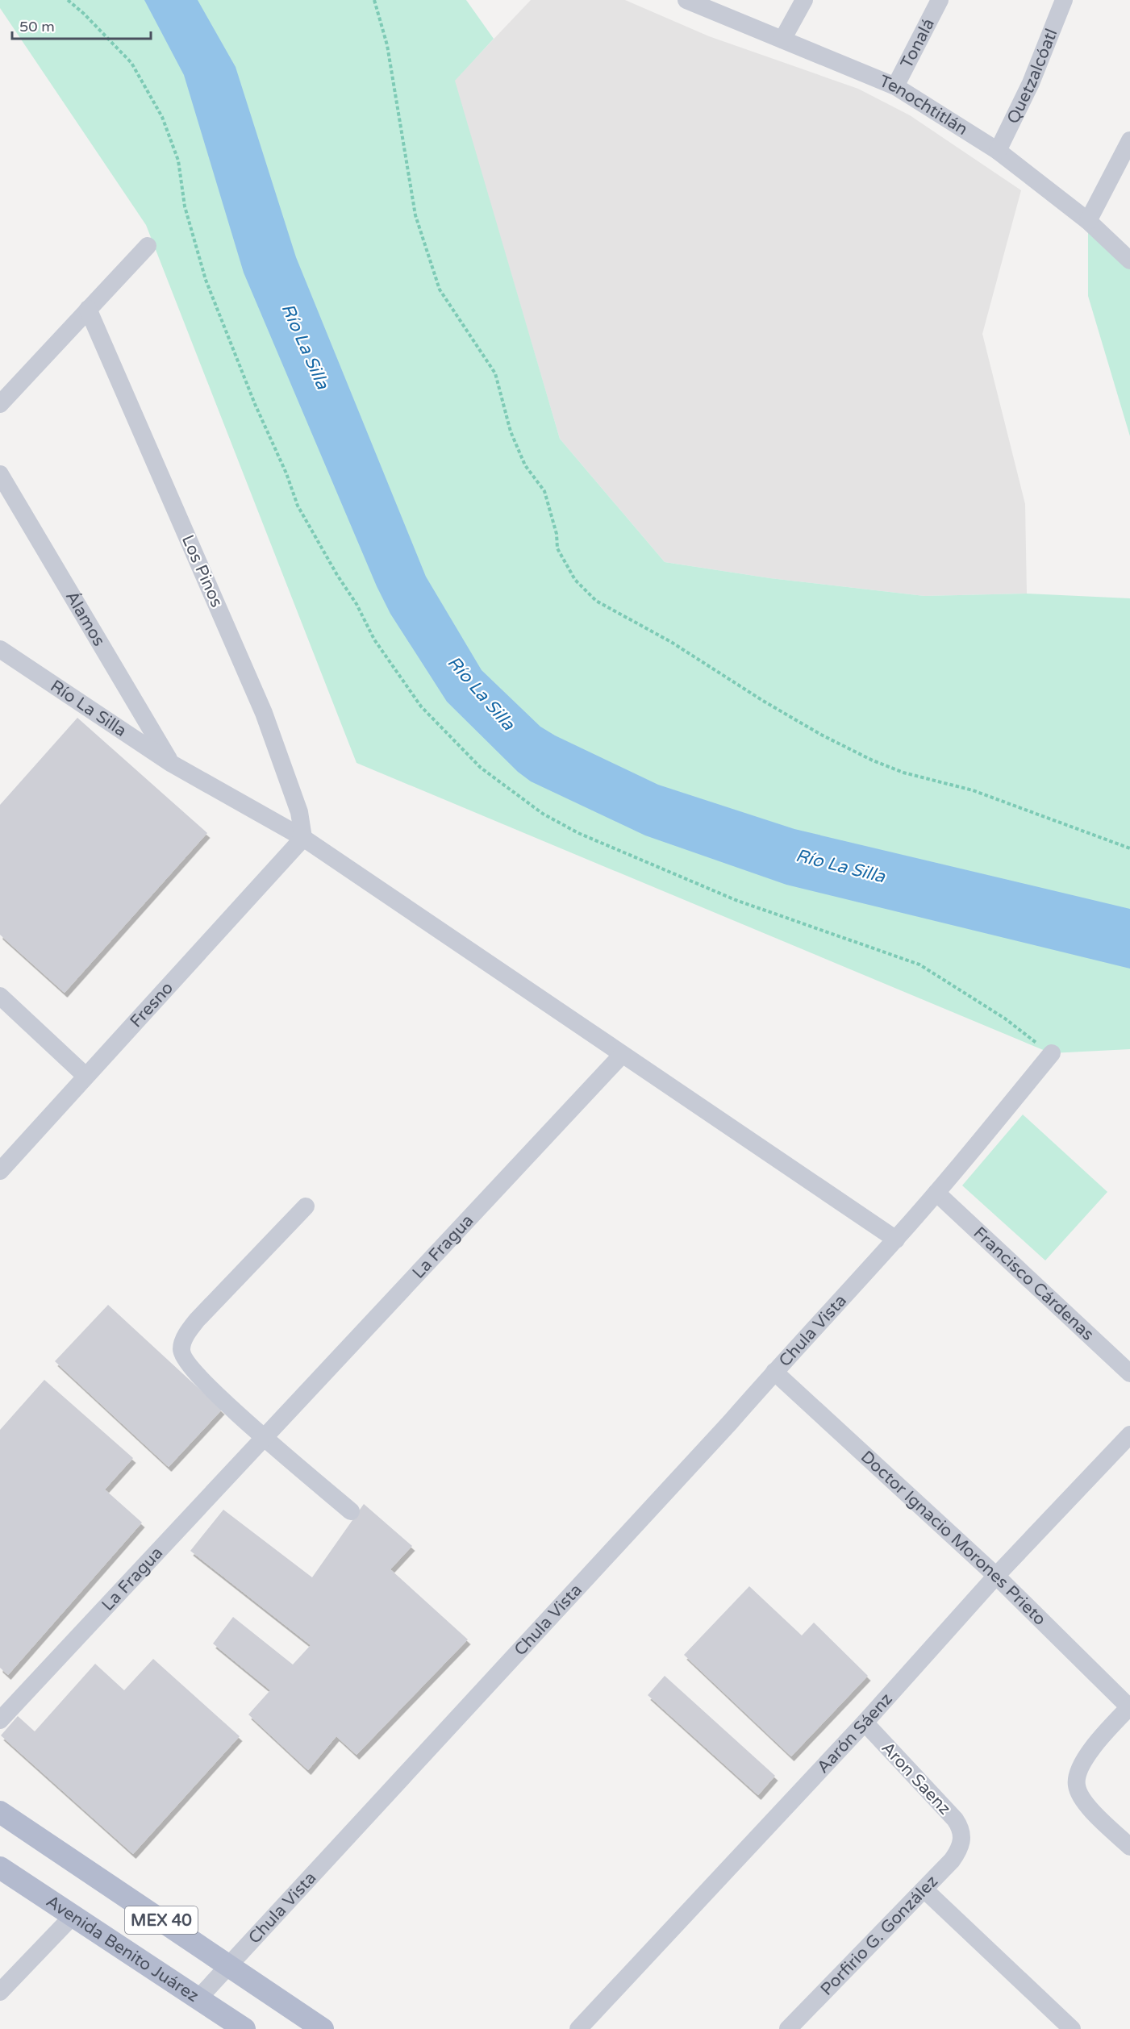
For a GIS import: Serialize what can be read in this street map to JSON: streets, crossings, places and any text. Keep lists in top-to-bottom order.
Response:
{
  "streets": {
    "main road": ["MEX 40", "Avenida Benito Juárez"],
    "street": [
      "Tonalá",
      "Quetzalcóatl",
      "Tenochtitlán",
      "Los Pinos",
      "Álamos",
      "Río La Silla",
      "Fresno",
      "La Fragua",
      "Francisco Cárdenas",
      "Chula Vista",
      "Doctor Ignacio Morones Prieto",
      "Aarón Sáenz",
      "Aron Saenz",
      "Porfirio G. González"
    ]
  },
  "crossings": [
    ["Tonalá", "Tenochtitlán"],
    ["Quetzalcóatl", "Tenochtitlán"],
    ["Los Pinos", "Río La Silla"],
    ["Los Pinos", "Fresno"],
    ["Álamos", "Río La Silla"],
    ["Río La Silla", "Fresno"],
    ["Río La Silla", "La Fragua"],
    ["Río La Silla", "Chula Vista"],
    ["Chula Vista", "Doctor Ignacio Morones Prieto"],
    ["Chula Vista", "MEX 40"],
    ["Chula Vista", "Avenida Benito Juárez"],
    ["Doctor Ignacio Morones Prieto", "Aarón Sáenz"],
    ["Aarón Sáenz", "Aron Saenz"],
    ["Aron Saenz", "Porfirio G. González"]
  ],
  "water": ["Río La Silla"],
  "scale_bar": "50 m"
}
